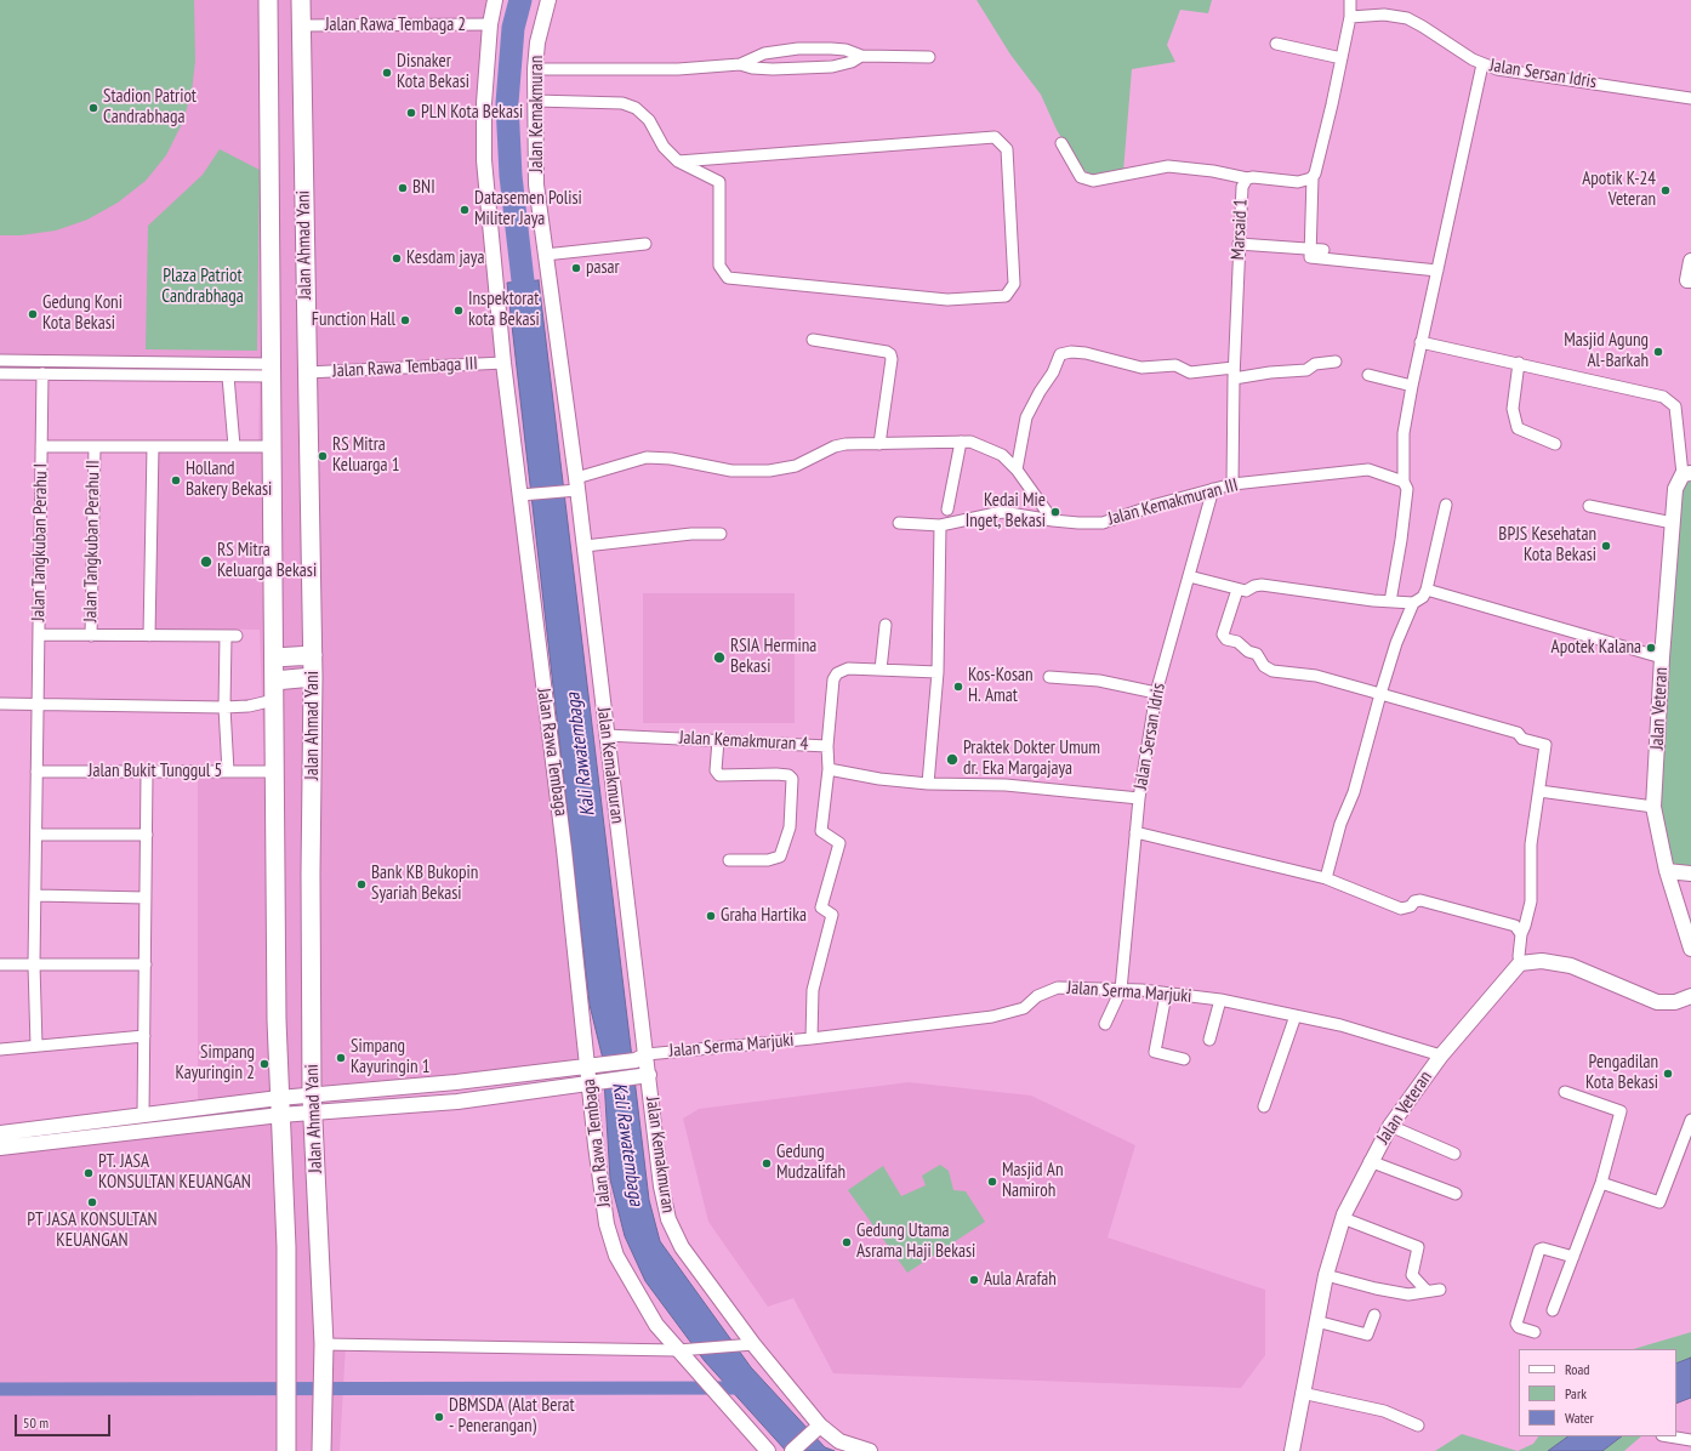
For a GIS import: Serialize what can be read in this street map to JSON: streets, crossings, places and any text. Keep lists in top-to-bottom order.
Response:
{
  "streets": {
    "highway": ["Jalan Ahmad Yani"],
    "street": [
      "Jalan Rawa Tembaga 2",
      "Jalan Sersan Idris",
      "Jalan Kemakmuran",
      "Marsaid 1",
      "Jalan Rawa Tembaga III",
      "Jalan Kemakmuran III",
      "Jalan Tangkuban Perahu II",
      "Jalan Tangkuban Perahu I",
      "Jalan Veteran",
      "Jalan Kemakmuran 4",
      "Jalan Rawa Tembaga",
      "Jalan Bukit Tunggul 5",
      "Jalan Serma Marjuki"
    ]
  },
  "crossings": [
    ["Jalan Rawa Tembaga 2", "Jalan Ahmad Yani"],
    ["Jalan Rawa Tembaga 2", "Jalan Rawa Tembaga"],
    ["Jalan Sersan Idris", "Jalan Kemakmuran III"],
    ["Jalan Sersan Idris", "Jalan Serma Marjuki"],
    ["Jalan Kemakmuran", "Jalan Kemakmuran 4"],
    ["Jalan Kemakmuran", "Jalan Serma Marjuki"],
    ["Marsaid 1", "Jalan Kemakmuran III"],
    ["Jalan Ahmad Yani", "Jalan Rawa Tembaga III"],
    ["Jalan Ahmad Yani", "Jalan Bukit Tunggul 5"],
    ["Jalan Rawa Tembaga III", "Jalan Rawa Tembaga"],
    ["Jalan Tangkuban Perahu I", "Jalan Bukit Tunggul 5"],
    ["Jalan Veteran", "Jalan Serma Marjuki"]
  ],
  "water": ["Kali Rawatembaga"],
  "parks": ["Plaza Patriot Candrabhaga"],
  "places": [
    "Disnaker Kota Bekasi",
    "Stadion Patriot Candrabhaga",
    "PLN Kota Bekasi",
    "BNI",
    "Apotik K-24 Veteran",
    "Datasemen Polisi Militer Jaya",
    "Kesdam jaya",
    "pasar",
    "Inspektorat kota Bekasi",
    "Gedung Koni Kota Bekasi",
    "Function Hall",
    "Masjid Agung Al-Barkah",
    "RS Mitra Keluarga 1",
    "Holland Bakery Bekasi",
    "Kedai Mie Inget, Bekasi",
    "BPJS Kesehatan Kota Bekasi",
    "RS Mitra Keluarga Bekasi",
    "Apotek Kalana",
    "RSIA Hermina Bekasi",
    "Kos-Kosan H. Amat",
    "Praktek Dokter Umum dr. Eka Margajaya",
    "Bank KB Bukopin Syariah Bekasi",
    "Graha Hartika",
    "Simpang Kayuringin 1",
    "Simpang Kayuringin 2",
    "Pengadilan Kota Bekasi",
    "Gedung Mudzalifah",
    "PT. JASA KONSULTAN KEUANGAN",
    "Masjid An Namiroh",
    "PT JASA KONSULTAN KEUANGAN",
    "Gedung Utama Asrama Haji Bekasi",
    "Aula Arafah",
    "DBMSDA (Alat Berat - Penerangan)"
  ],
  "legend": ["Road", "Park", "Water"],
  "scale_bar": "50 m"
}
